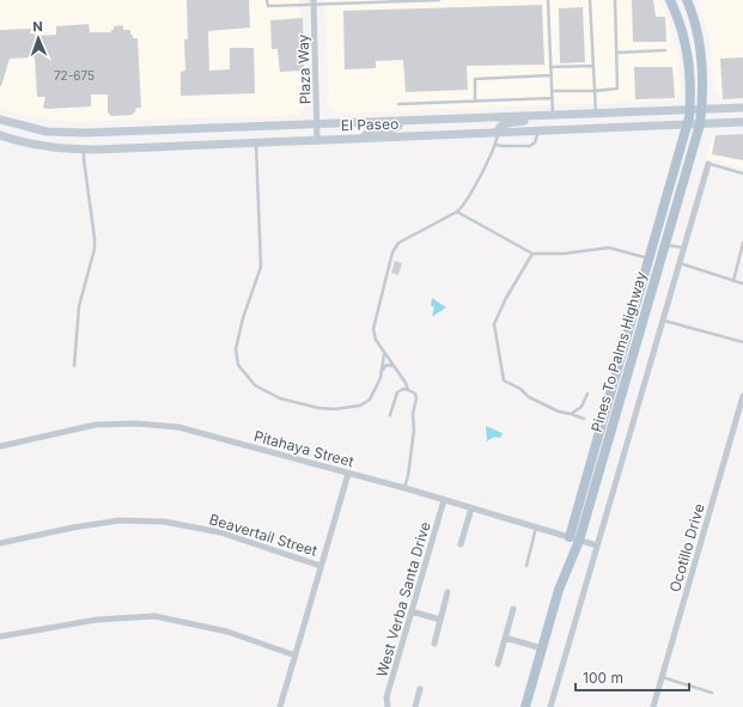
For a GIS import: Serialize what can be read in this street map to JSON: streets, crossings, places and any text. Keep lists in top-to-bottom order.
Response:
{
  "streets": {
    "main road": ["Pines To Palms Highway"],
    "street": [
      "Plaza Way",
      "El Paseo",
      "Pitahaya Street",
      "Beavertail Street",
      "Ocotillo Drive",
      "West Verba Santa Drive"
    ]
  },
  "crossings": [
    ["Plaza Way", "El Paseo"],
    ["El Paseo", "Pines To Palms Highway"],
    ["Pines To Palms Highway", "Pitahaya Street"],
    ["Pitahaya Street", "West Verba Santa Drive"]
  ],
  "house_numbers": ["72-675"],
  "scale_bar": "100 m",
  "north": "top"
}
